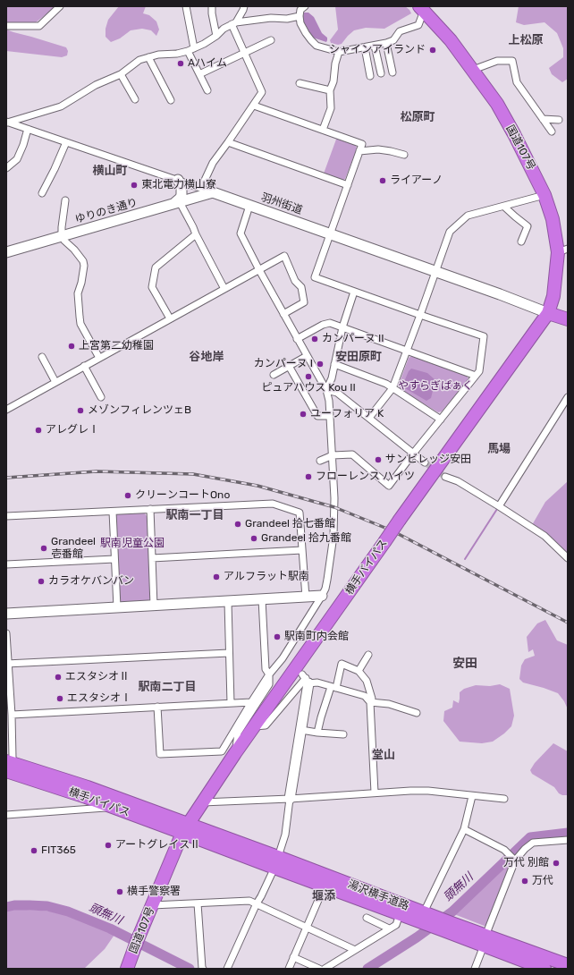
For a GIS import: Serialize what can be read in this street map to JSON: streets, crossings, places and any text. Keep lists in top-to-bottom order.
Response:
{
  "streets": {
    "highway": ["国道107号", "横手バイパス", "湯沢横手道路"],
    "street": ["羽州街道", "ゆりのき通り"]
  },
  "crossings": [
    ["国道107号", "羽州街道"],
    ["国道107号", "横手バイパス"],
    ["国道107号", "湯沢横手道路"],
    ["羽州街道", "ゆりのき通り"],
    ["羽州街道", "横手バイパス"],
    ["横手バイパス", "湯沢横手道路"]
  ],
  "districts": [
    "上松原",
    "松原町",
    "横山町",
    "谷地岸",
    "安田原町",
    "馬場",
    "駅南一丁目",
    "安田",
    "駅南二丁目",
    "堂山",
    "堰添"
  ],
  "water": ["頭無川"],
  "parks": ["やすらぎぱぁく", "駅南児童公園"],
  "places": [
    "シャインアイランド",
    "Aハイム",
    "ライアーノ",
    "東北電力横山寮",
    "カンパーヌ II",
    "上宮第二幼稚園",
    "カンパーヌ I",
    "ピュアハウス Kou II",
    "メゾンフィレンツェB",
    "ユーフォリア K",
    "アレグレⅠ",
    "サンビレッジ安田",
    "フローレンス ハイツ",
    "クリーンコートOno",
    "Grandeel 拾七番館",
    "Grandeel 拾九番館",
    "Grandeel 壱番館",
    "アルフラット駅南",
    "カラオケバンバン",
    "駅南町内会館",
    "エスタシオⅡ",
    "エスタシオⅠ",
    "アートグレイスⅡ",
    "FIT365",
    "万代 別館",
    "万代",
    "横手警察署"
  ]
}
